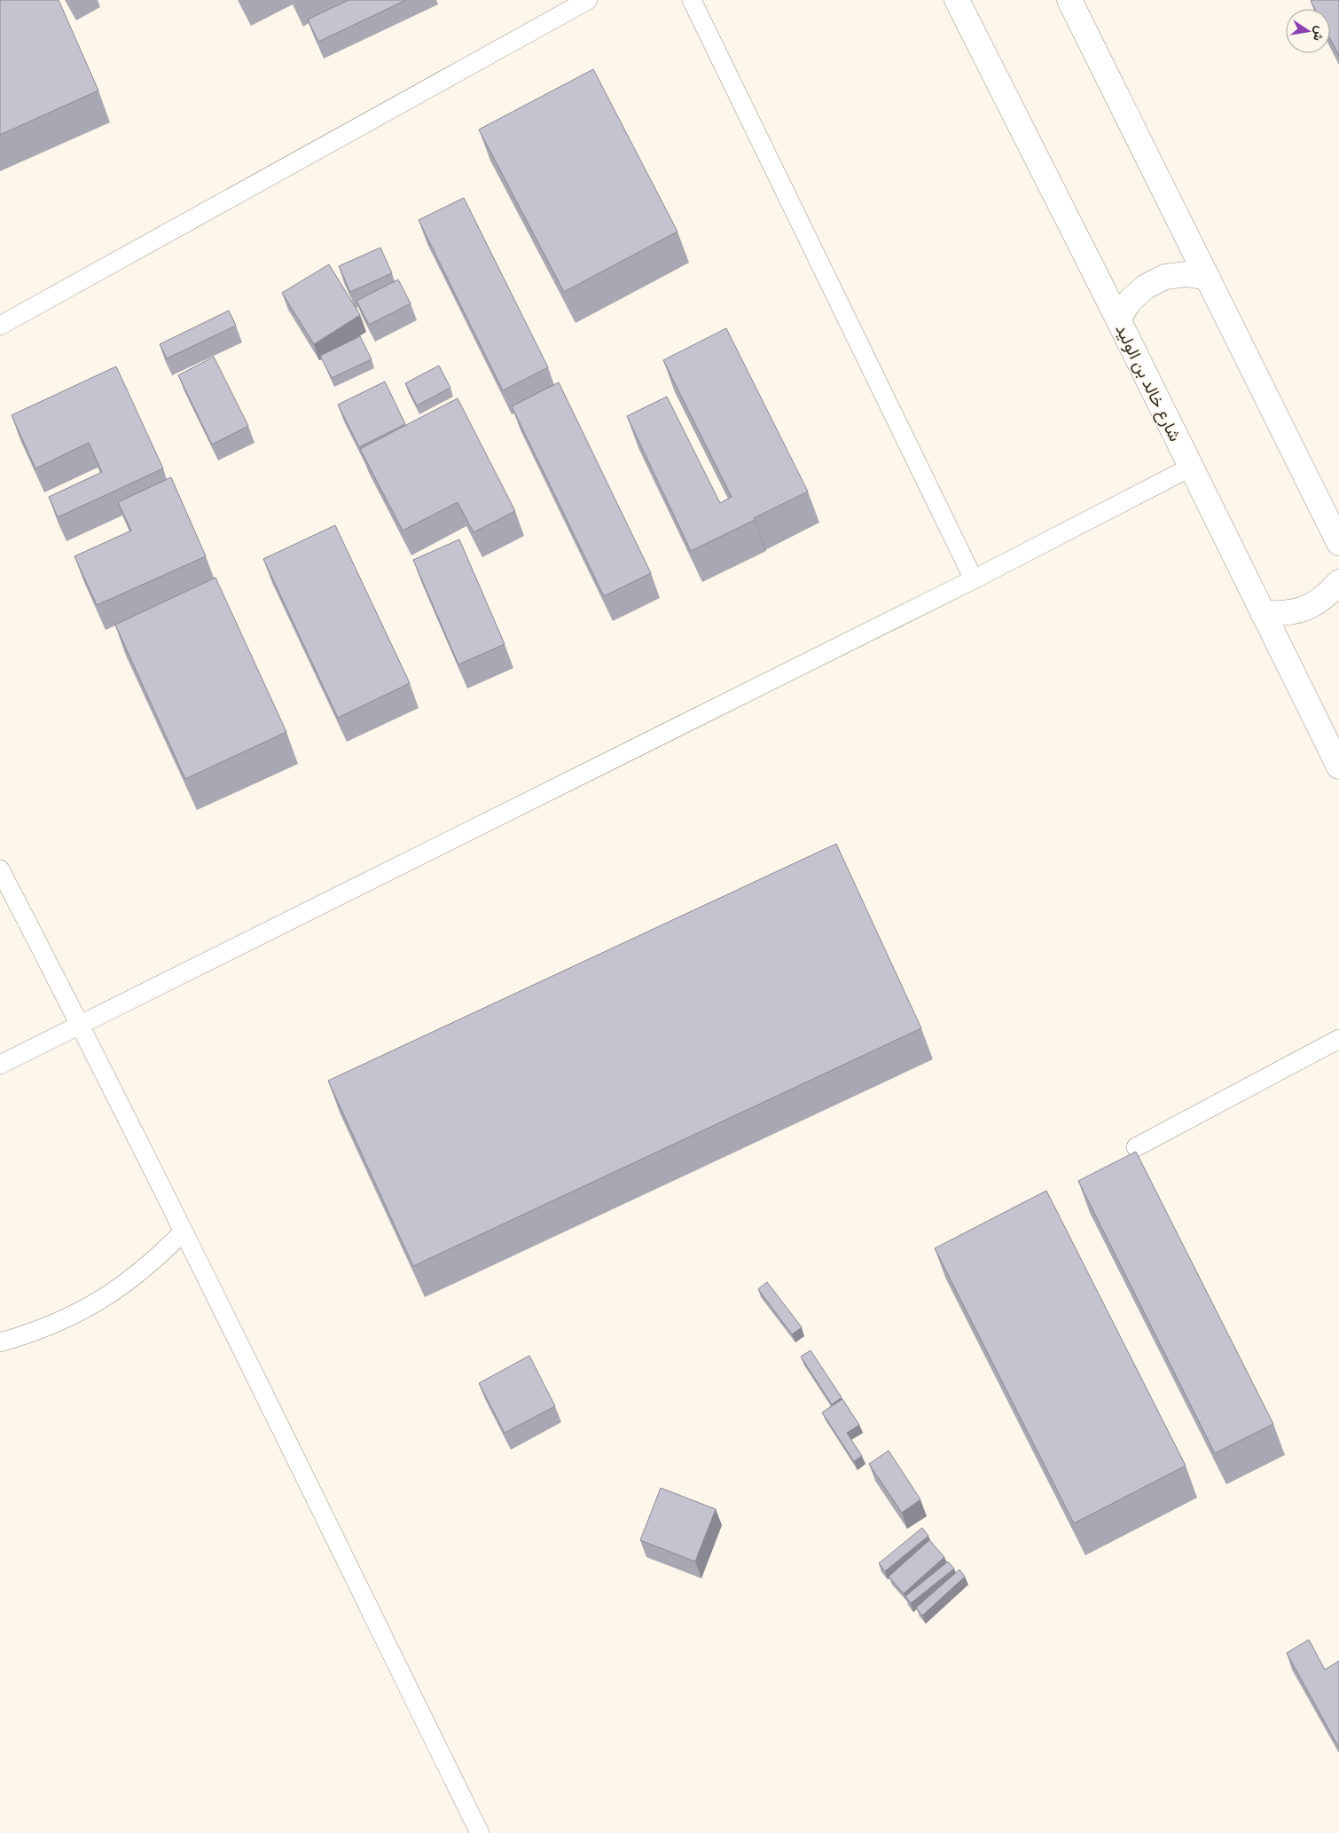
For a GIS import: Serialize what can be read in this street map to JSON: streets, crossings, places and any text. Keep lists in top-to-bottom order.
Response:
{
  "streets": {
    "main road": ["شارع خالد بن الوليد"]
  },
  "north": "right"
}
